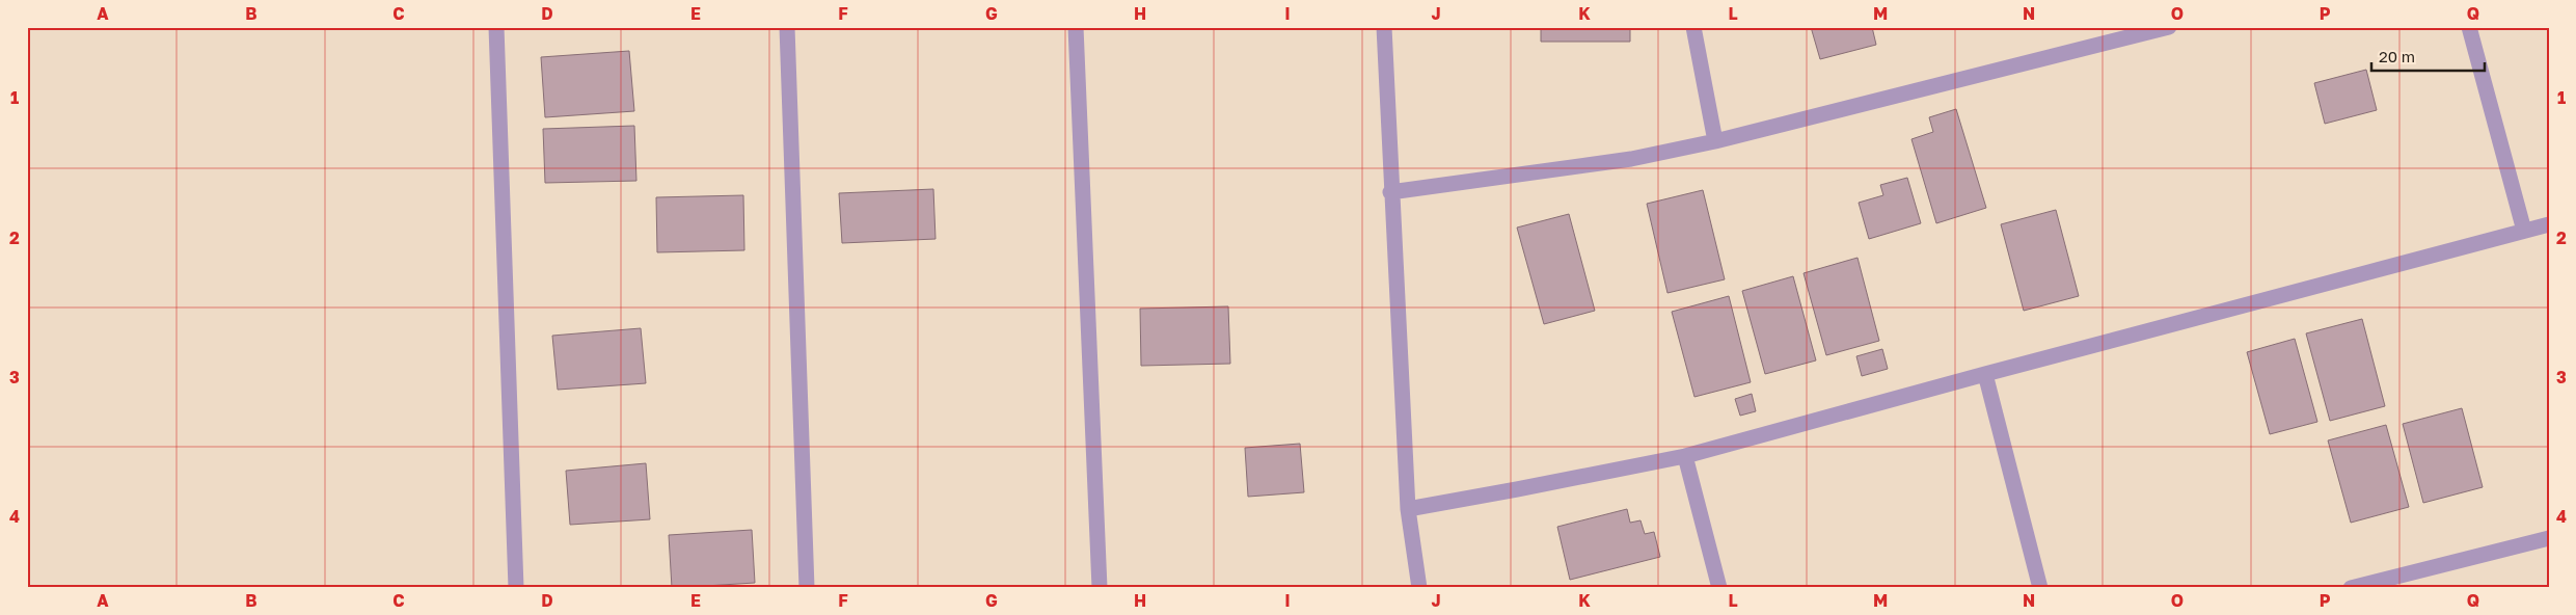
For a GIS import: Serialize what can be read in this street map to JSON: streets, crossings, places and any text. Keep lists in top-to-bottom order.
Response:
{
  "scale_bar": "20 m",
  "grid": {
    "columns": [
      "A",
      "B",
      "C",
      "D",
      "E",
      "F",
      "G",
      "H",
      "I",
      "J",
      "K",
      "L",
      "M",
      "N",
      "O",
      "P",
      "Q"
    ],
    "rows": [
      "1",
      "2",
      "3",
      "4"
    ]
  }
}
